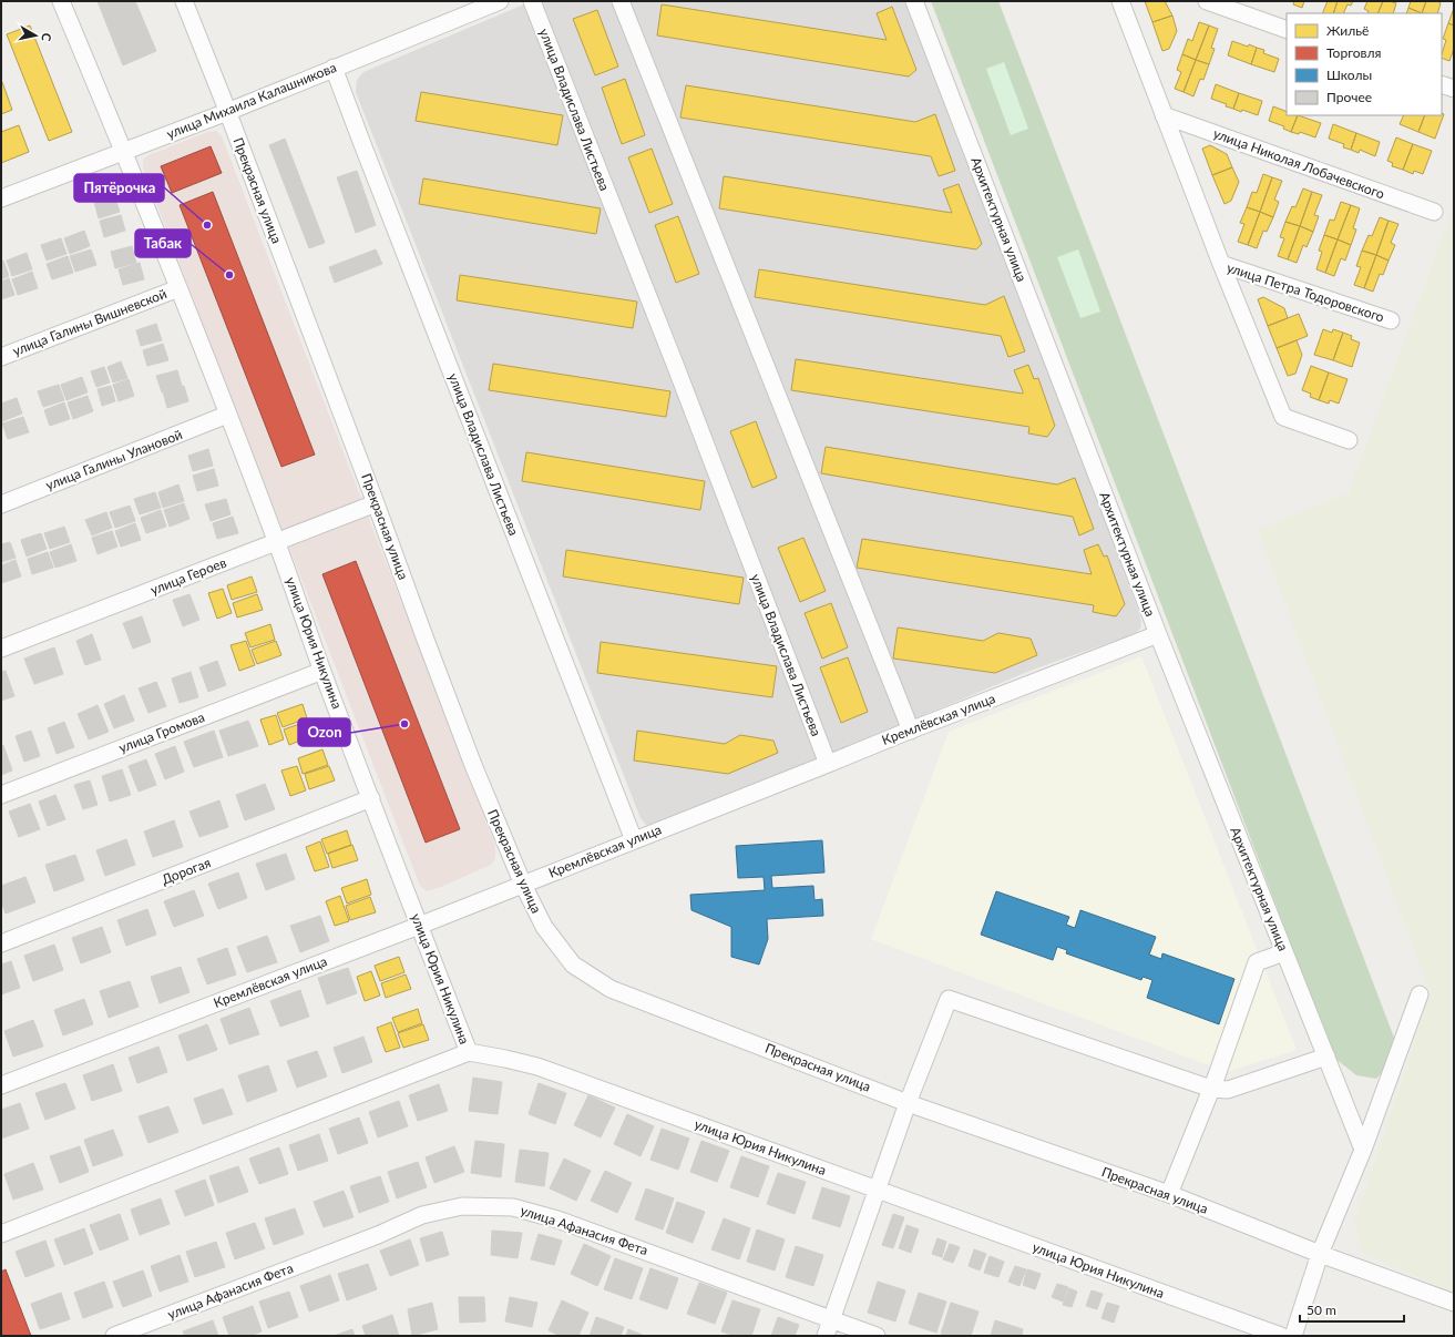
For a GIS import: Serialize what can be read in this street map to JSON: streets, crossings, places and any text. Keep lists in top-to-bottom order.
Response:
{
  "streets": {
    "street": [
      "улица Михаила Калашникова",
      "улица Владислава Листьева",
      "улица Николая Лобачевского",
      "Прекрасная улица",
      "Архитектурная улица",
      "улица Петра Тодоровского",
      "улица Галины Вишневской",
      "улица Галины Улановой",
      "улица Героев",
      "улица Юрия Никулина",
      "Кремлёвская улица",
      "улица Громова",
      "Дорогая",
      "улица Афанасия Фета"
    ]
  },
  "crossings": [
    ["улица Михаила Калашникова", "улица Владислава Листьева"],
    ["улица Михаила Калашникова", "Прекрасная улица"],
    ["улица Михаила Калашникова", "улица Юрия Никулина"],
    ["улица Владислава Листьева", "Кремлёвская улица"],
    ["Прекрасная улица", "улица Героев"],
    ["Прекрасная улица", "Кремлёвская улица"],
    ["Архитектурная улица", "Кремлёвская улица"],
    ["улица Галины Вишневской", "улица Юрия Никулина"],
    ["улица Галины Улановой", "улица Юрия Никулина"],
    ["улица Героев", "улица Юрия Никулина"],
    ["улица Юрия Никулина", "Кремлёвская улица"],
    ["улица Юрия Никулина", "улица Громова"],
    ["улица Юрия Никулина", "Дорогая"]
  ],
  "places": ["Пятёрочка", "Табак", "Ozon"],
  "legend": [
    "Жильё",
    "Торговля",
    "Школы",
    "Прочее"
  ],
  "scale_bar": "50 m",
  "north": "right"
}
